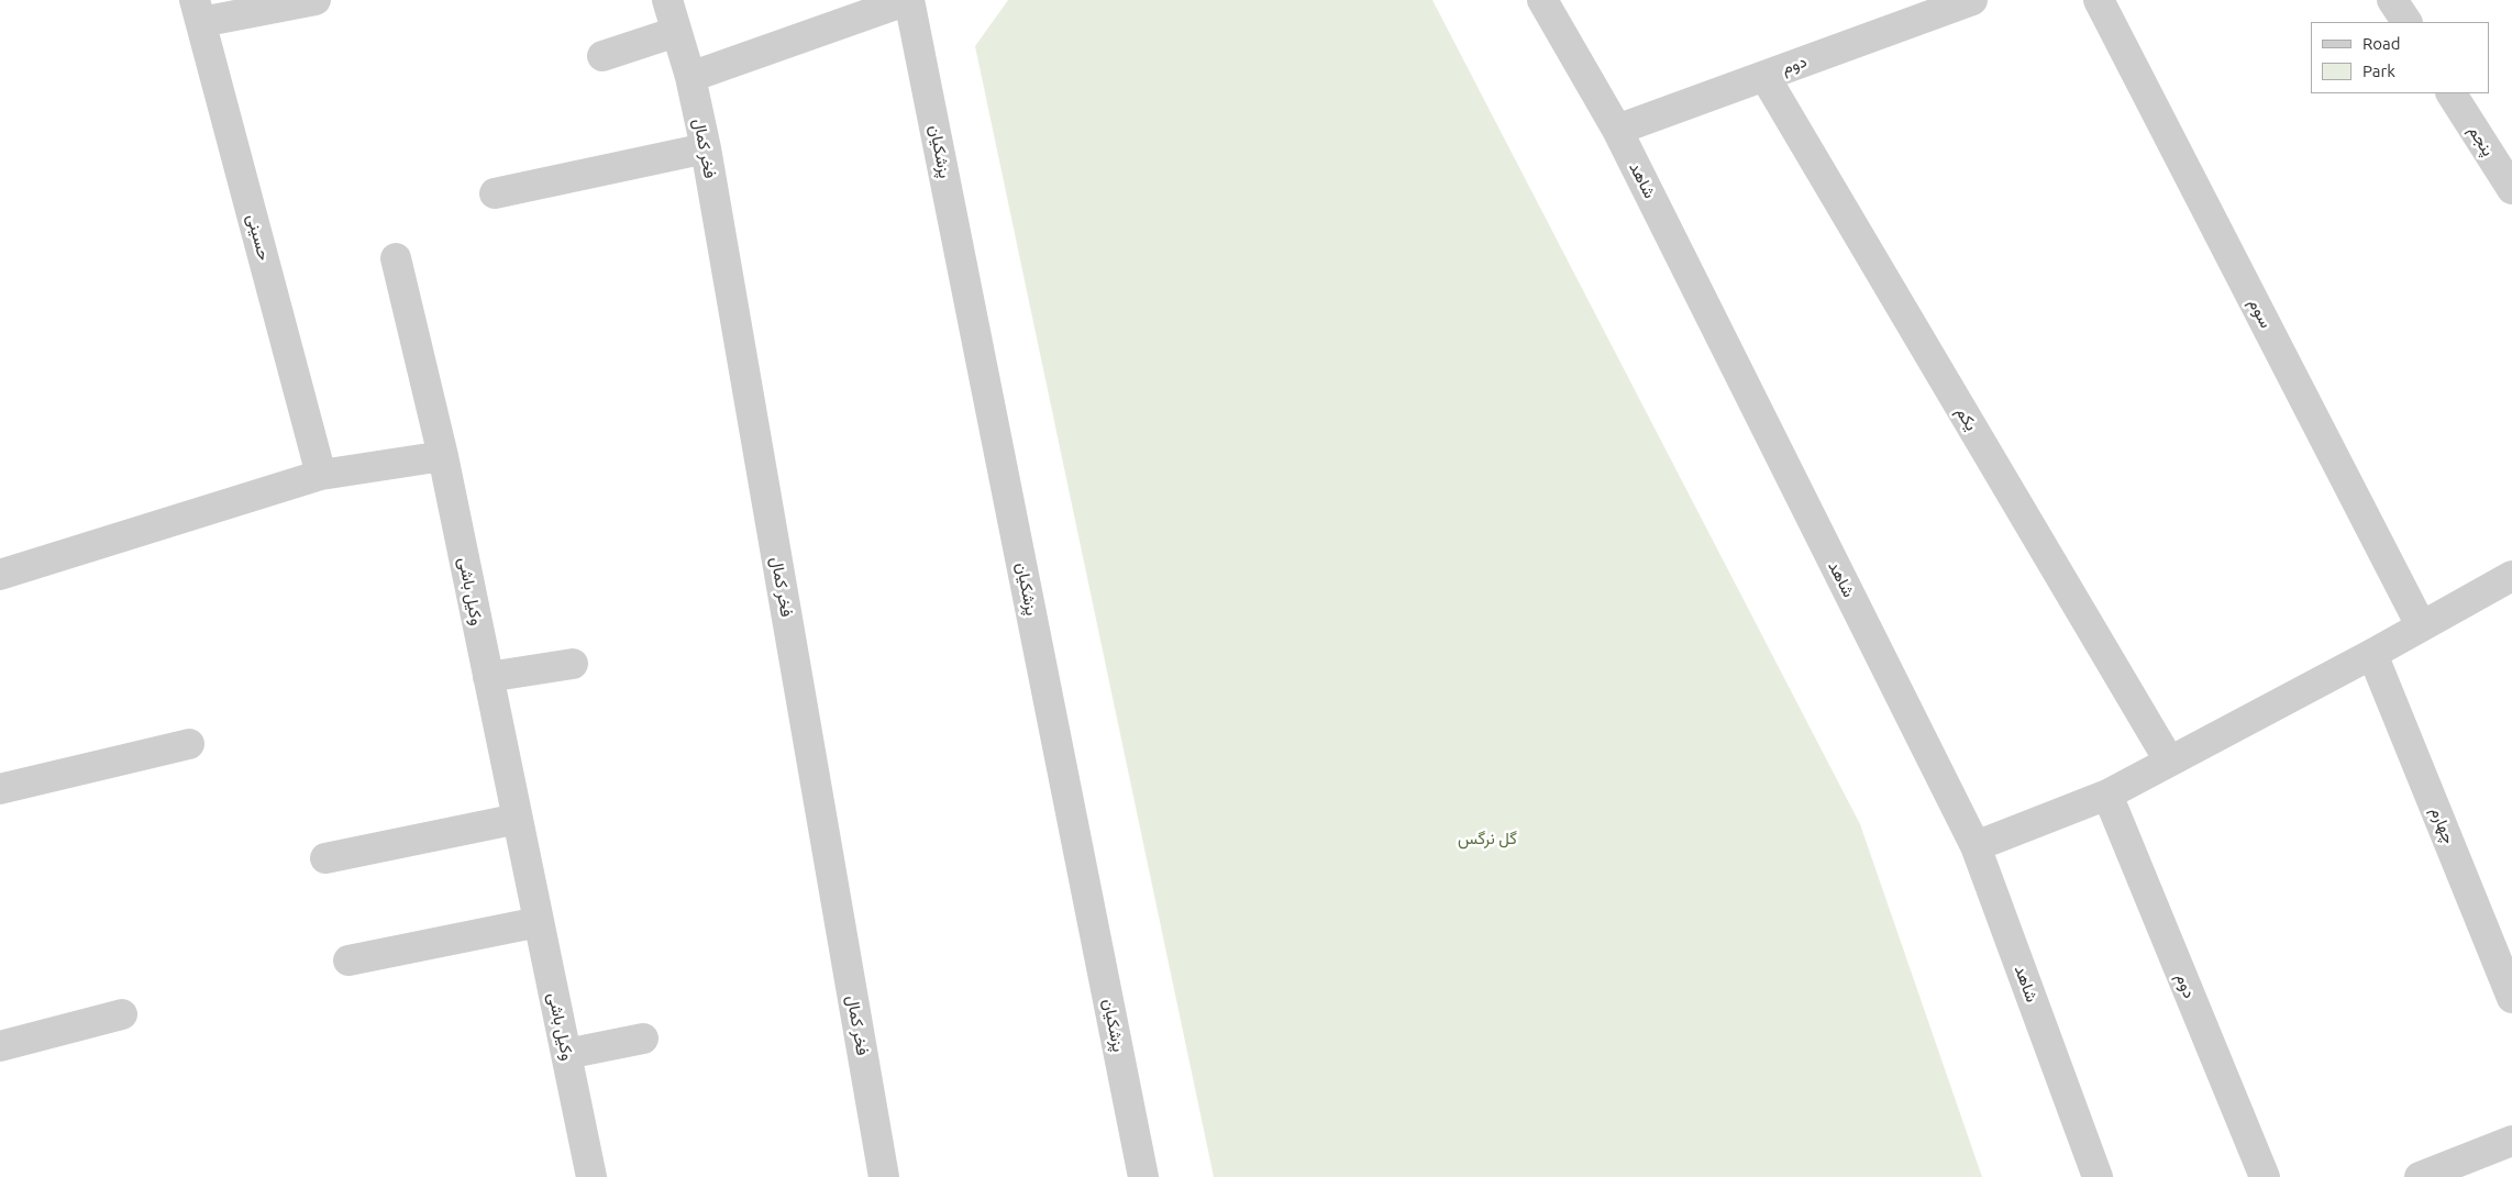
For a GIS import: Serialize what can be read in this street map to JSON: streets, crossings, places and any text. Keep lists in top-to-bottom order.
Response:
{
  "streets": {
    "street": [
      "دوم",
      "پنجم",
      "فخر کمال",
      "پزشکیان",
      "شاهد",
      "حسینی",
      "سوم",
      "یکم",
      "وکیل باشی",
      "چهارم"
    ]
  },
  "crossings": [
    ["دوم", "شاهد"],
    ["دوم", "یکم"]
  ],
  "parks": ["گل نرگس"],
  "legend": ["Road", "Park"]
}
